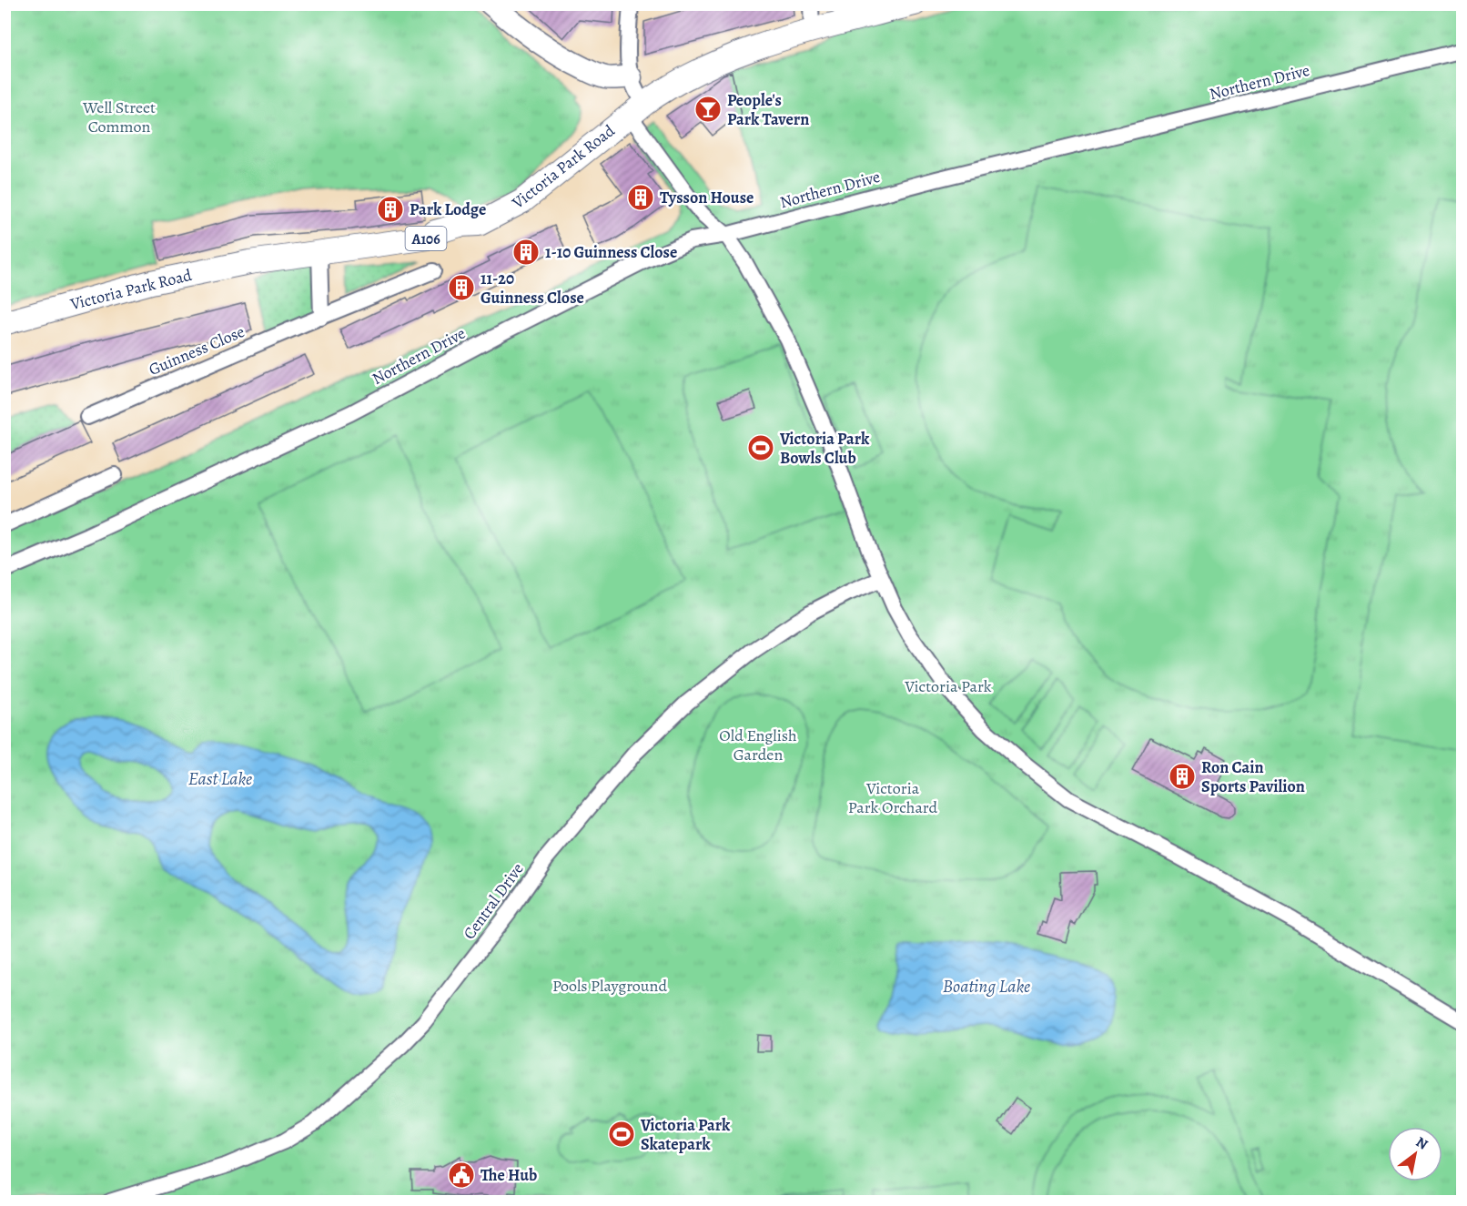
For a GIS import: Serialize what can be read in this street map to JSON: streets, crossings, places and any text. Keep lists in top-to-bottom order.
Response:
{
  "streets": {
    "main road": ["Victoria Park Road", "A106"],
    "street": ["Northern Drive", "Guinness Close", "Central Drive"]
  },
  "water": ["East Lake", "Boating Lake"],
  "parks": [
    "Well Street Common",
    "Victoria Park",
    "Old English Garden",
    "Victoria Park Orchard",
    "Pools Playground"
  ],
  "places": {
    "bar": ["People's Park Tavern"],
    "building": [
      "Tysson House",
      "Park Lodge",
      "1-10 Guinness Close",
      "11-20 Guinness Close",
      "Ron Cain Sports Pavilion"
    ],
    "sports": ["Victoria Park Bowls Club", "Victoria Park Skatepark"],
    "public building": ["The Hub"]
  },
  "north": "top right"
}
